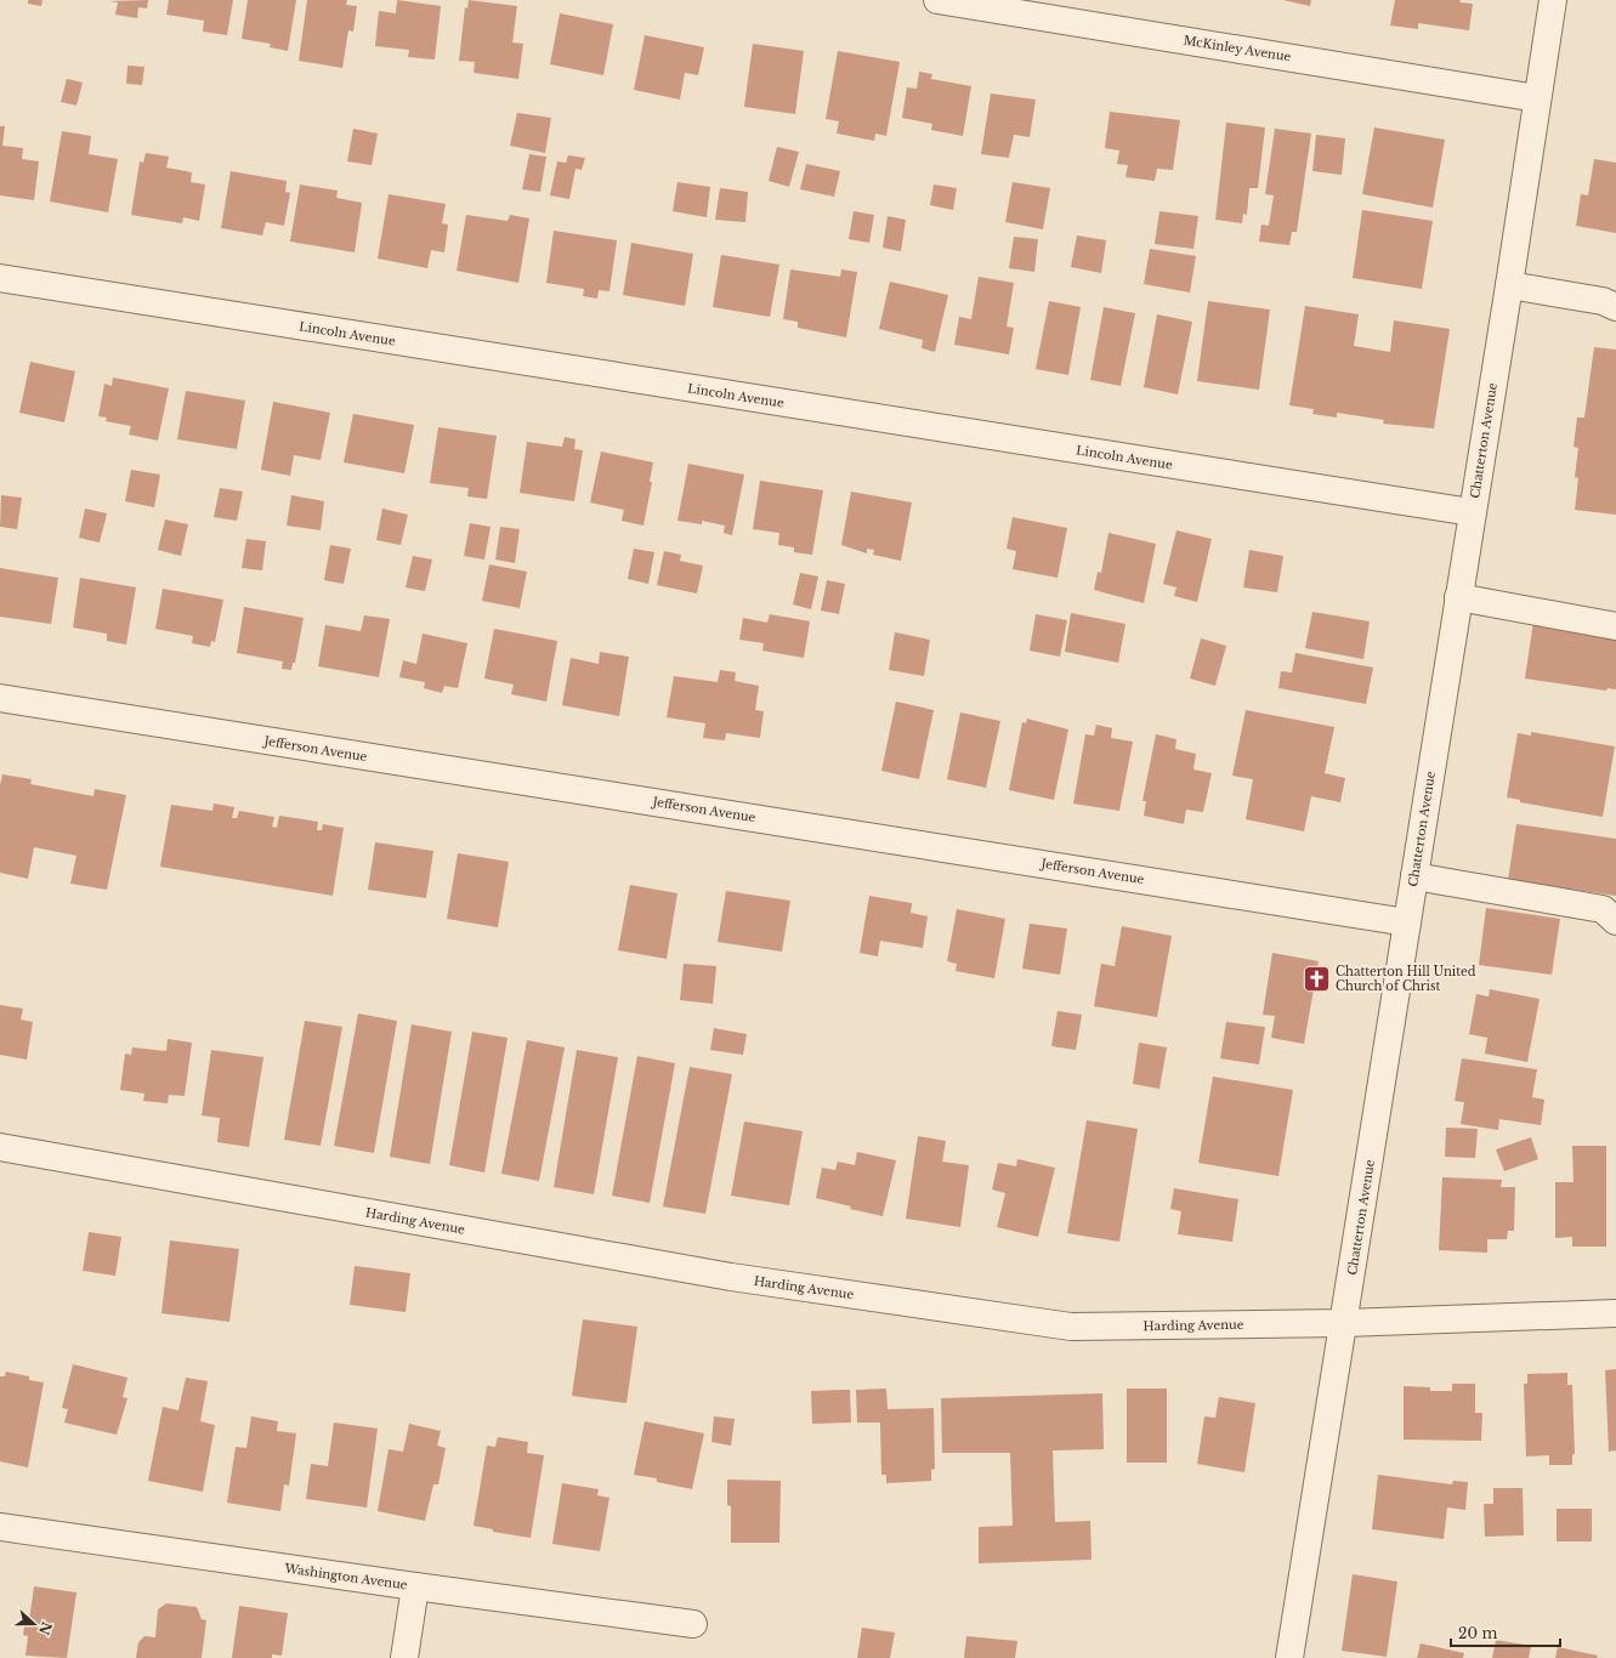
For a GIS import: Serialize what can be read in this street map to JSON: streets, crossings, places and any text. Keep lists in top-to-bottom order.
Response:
{
  "streets": {
    "street": [
      "McKinley Avenue",
      "Lincoln Avenue",
      "Chatterton Avenue",
      "Jefferson Avenue",
      "Harding Avenue",
      "Washington Avenue"
    ]
  },
  "crossings": [
    ["McKinley Avenue", "Chatterton Avenue"],
    ["Lincoln Avenue", "Chatterton Avenue"],
    ["Chatterton Avenue", "Jefferson Avenue"],
    ["Chatterton Avenue", "Harding Avenue"]
  ],
  "places": {
    "church": ["Chatterton Hill United Church of Christ"]
  },
  "scale_bar": "20 m",
  "north": "right"
}
